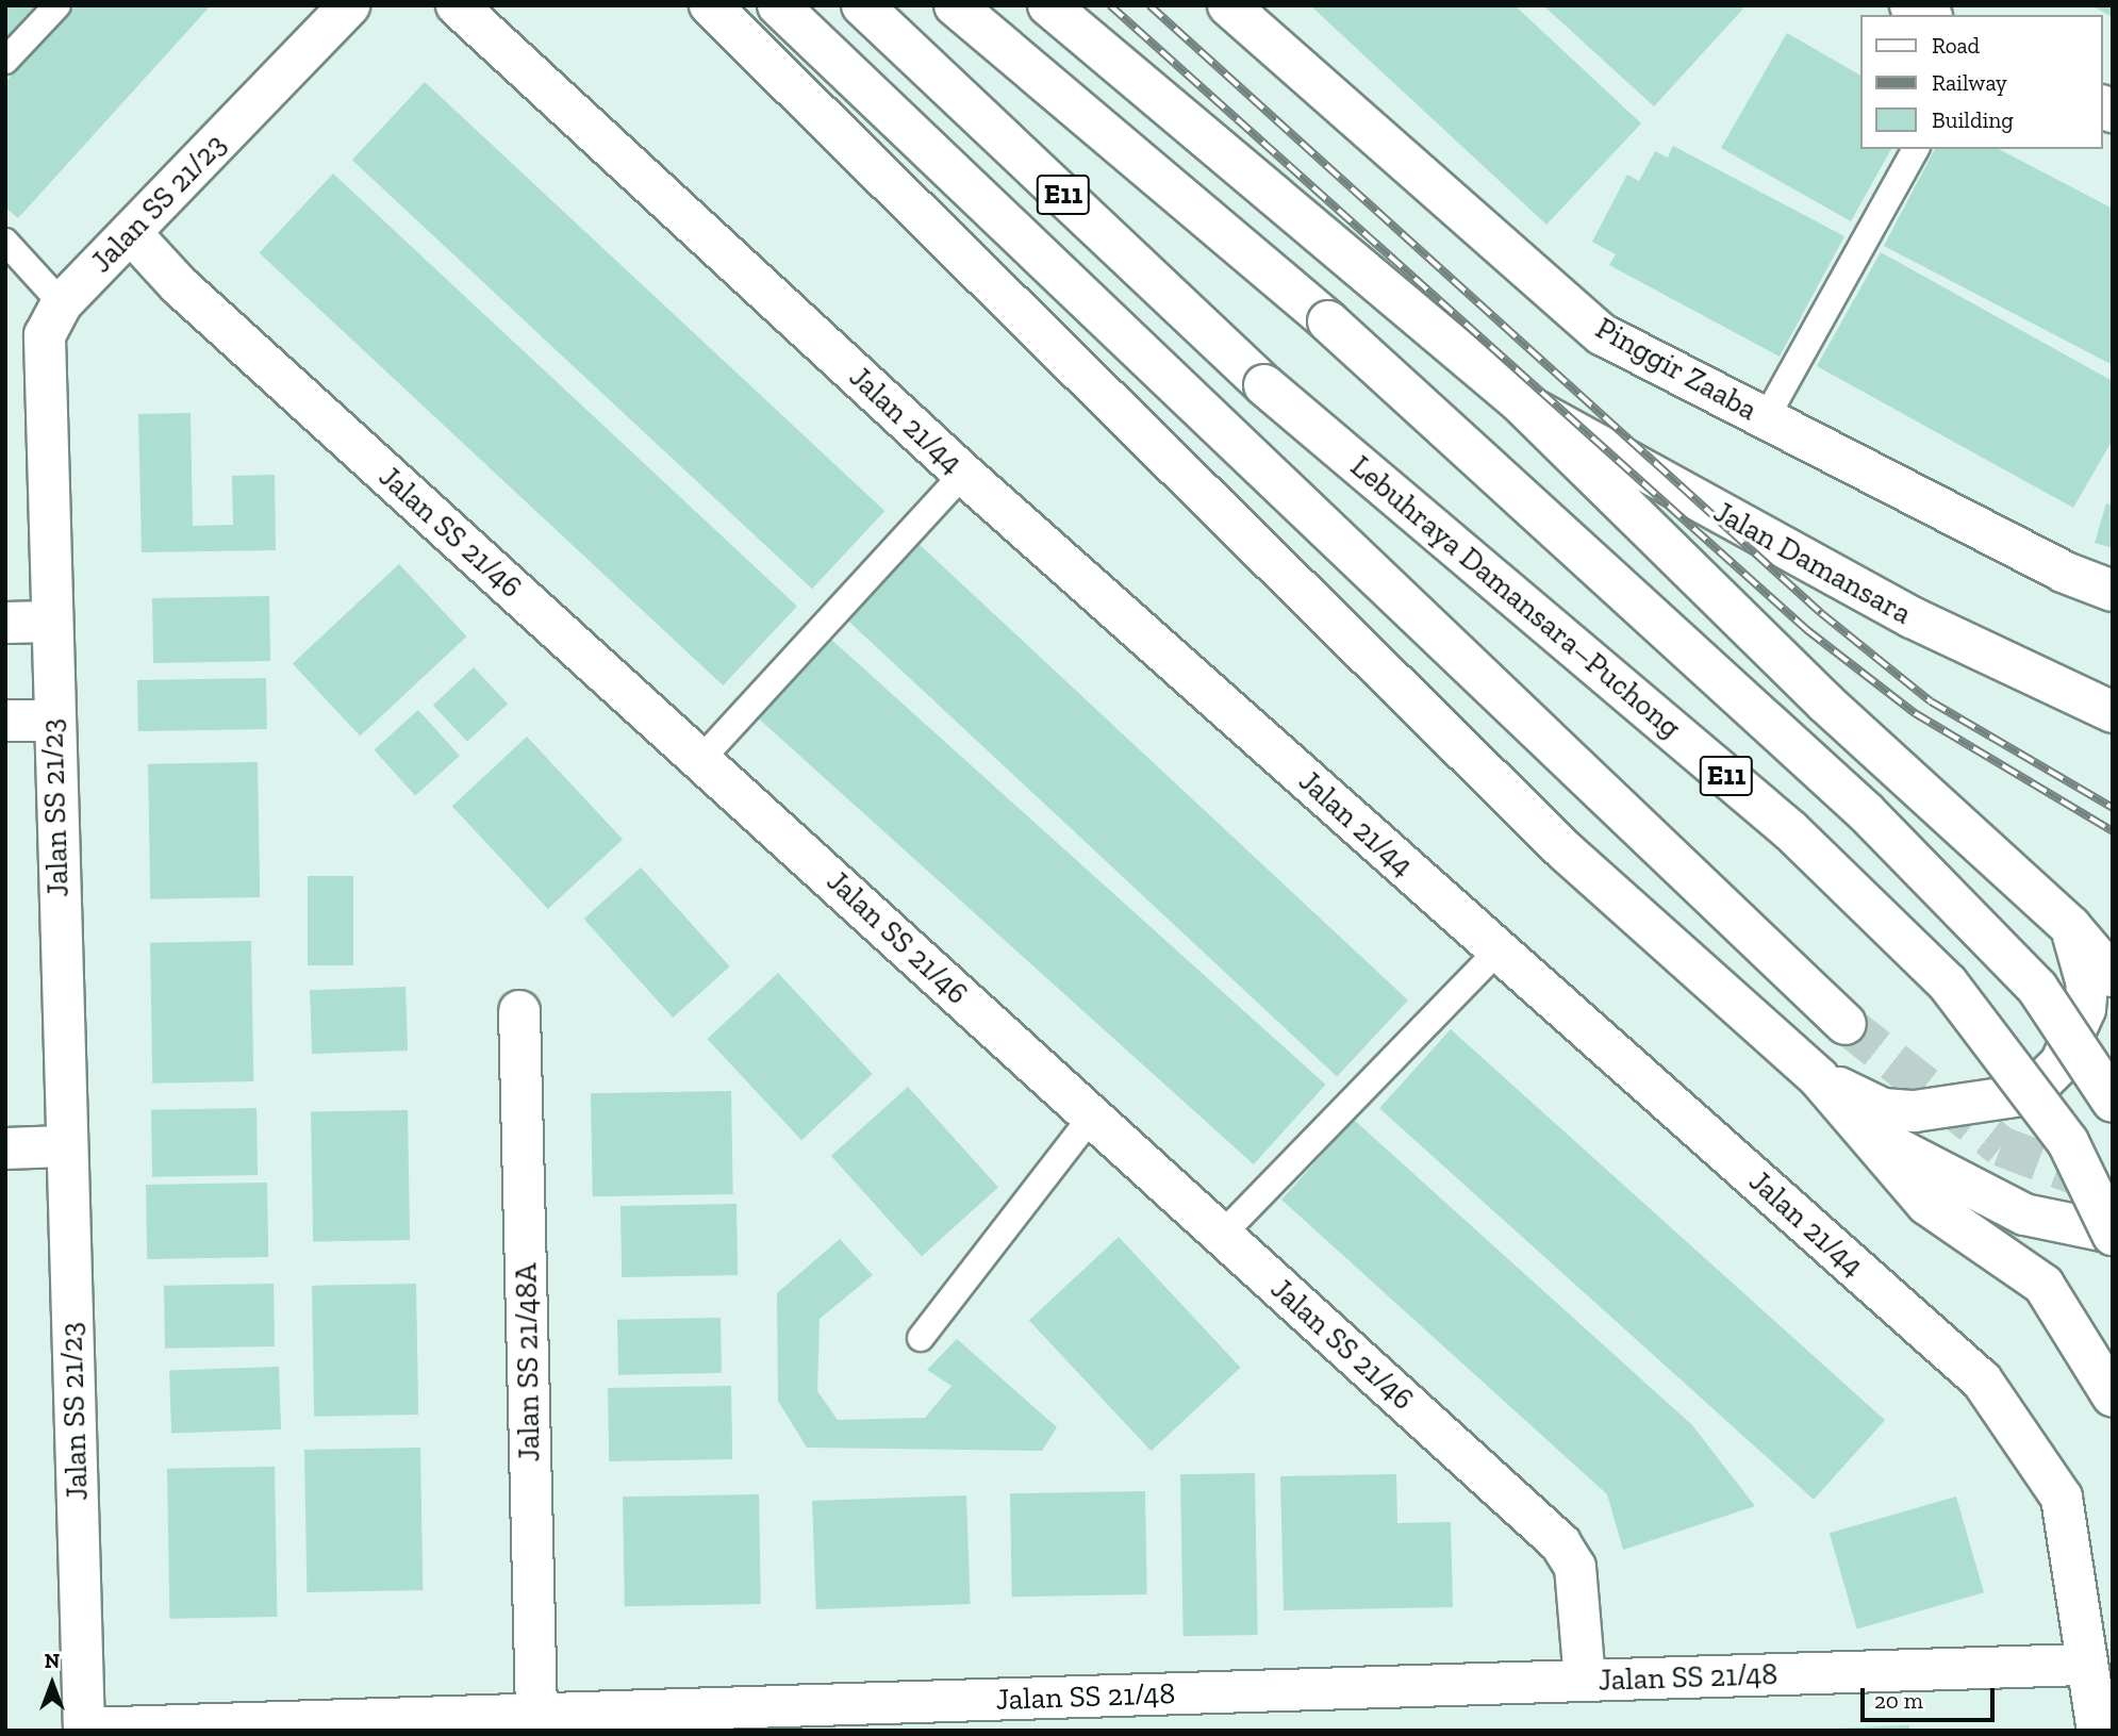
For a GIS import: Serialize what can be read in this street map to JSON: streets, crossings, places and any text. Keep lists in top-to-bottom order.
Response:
{
  "streets": {
    "main road": [
      "E11",
      "Jalan SS 21/23",
      "Pinggir Zaaba",
      "Jalan 21/44",
      "Jalan SS 21/46",
      "Jalan Damansara",
      "Lebuhraya Damansara–Puchong",
      "Jalan SS 21/48A",
      "Jalan SS 21/48"
    ]
  },
  "crossings": [
    ["Jalan SS 21/23", "Jalan SS 21/46"],
    ["Jalan SS 21/23", "Jalan SS 21/48"],
    ["Jalan 21/44", "Jalan SS 21/48"],
    ["Jalan SS 21/46", "Jalan SS 21/48"],
    ["Jalan SS 21/48A", "Jalan SS 21/48"]
  ],
  "legend": ["Road", "Railway", "Building"],
  "scale_bar": "20 m",
  "north": "top"
}
